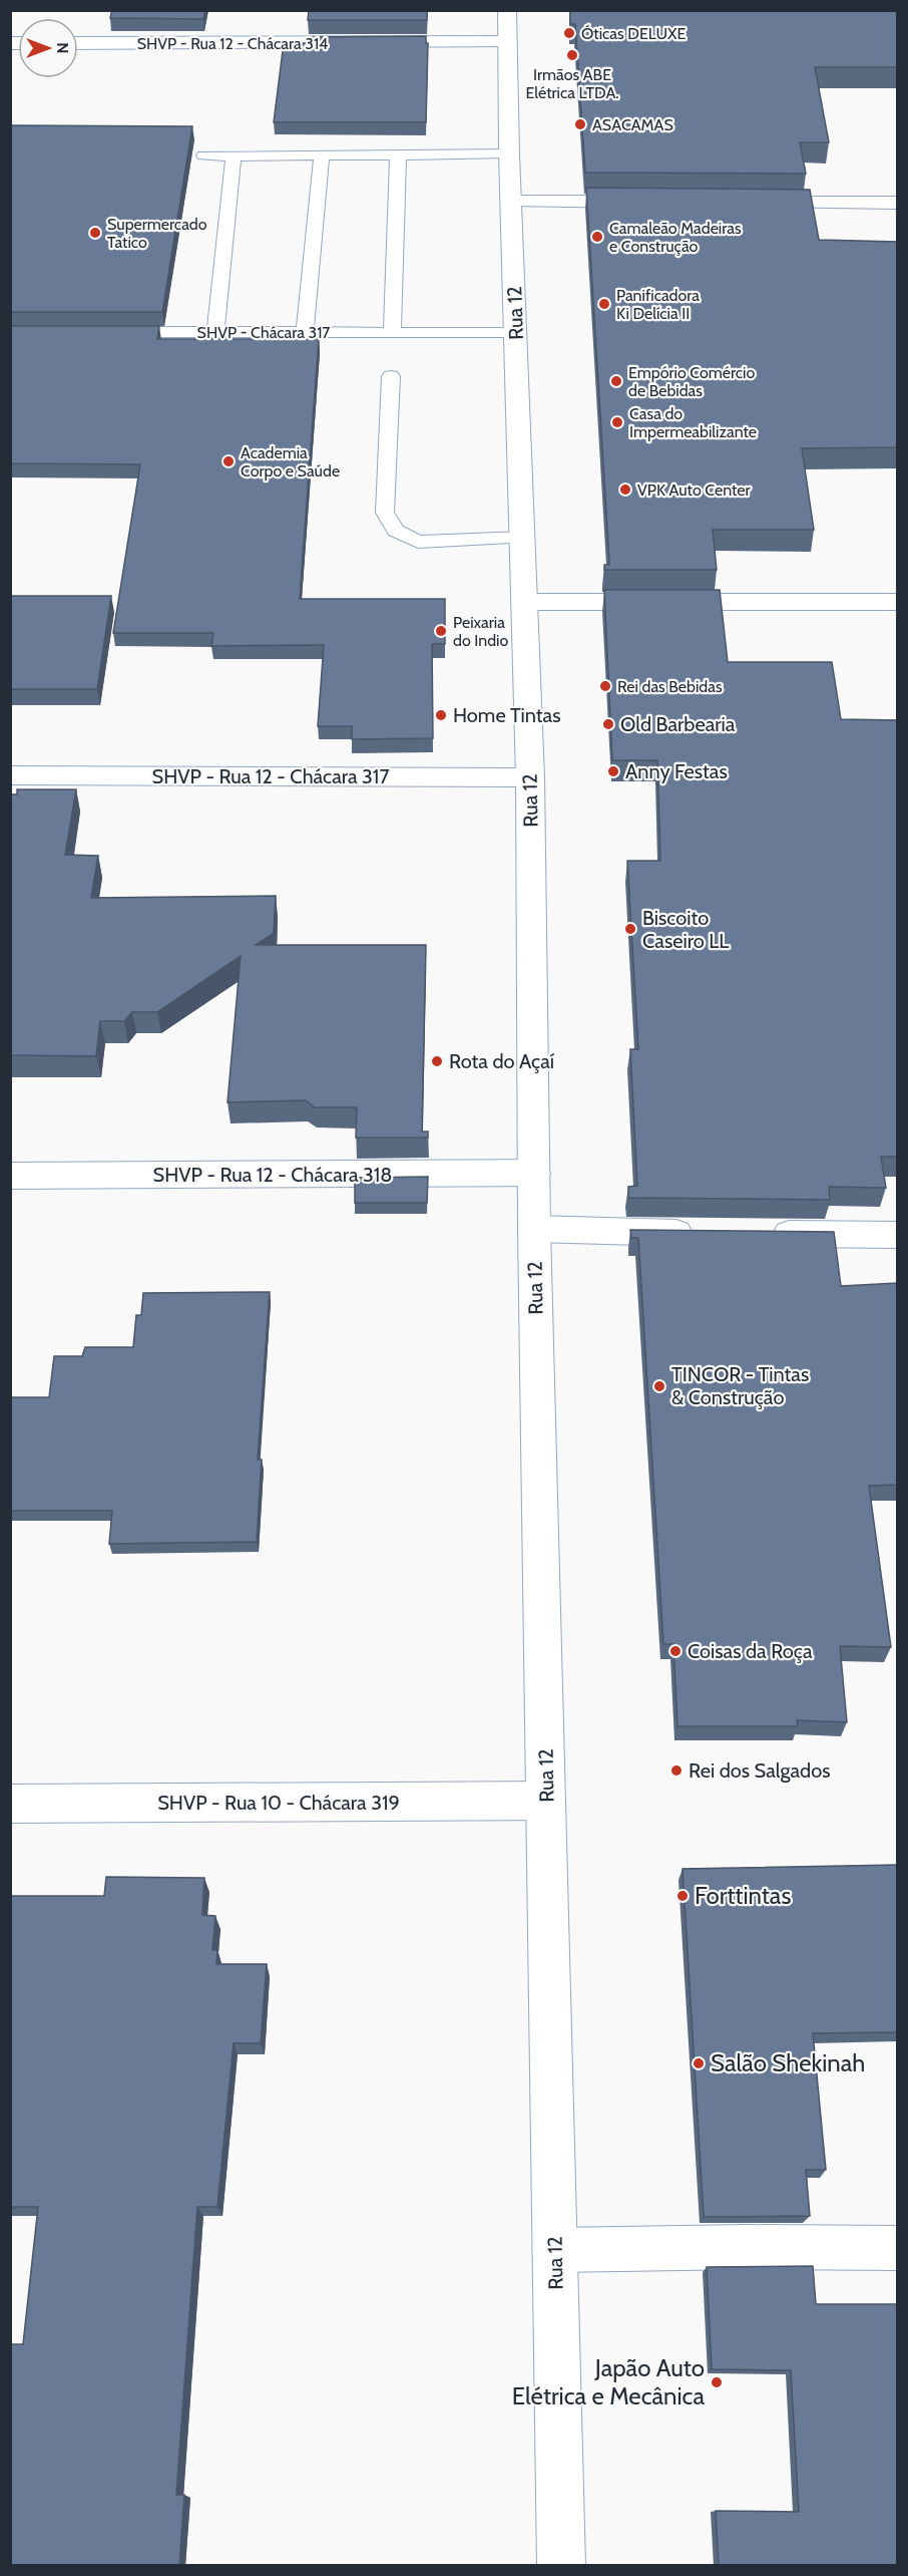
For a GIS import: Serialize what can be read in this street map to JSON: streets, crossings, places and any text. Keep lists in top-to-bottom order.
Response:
{
  "streets": {
    "street": [
      "SHVP - Rua 12 - Chácara 314",
      "Rua 12",
      "SHVP - Rua 12 - Chácara 317",
      "SHVP - Rua 12 - Chácara 318",
      "SHVP - Rua 10 - Chácara 319"
    ],
    "lane": ["SHVP - Chácara 317"]
  },
  "crossings": [
    ["SHVP - Rua 12 - Chácara 314", "Rua 12"],
    ["Rua 12", "SHVP - Chácara 317"],
    ["Rua 12", "SHVP - Rua 12 - Chácara 317"],
    ["Rua 12", "SHVP - Rua 12 - Chácara 318"],
    ["Rua 12", "SHVP - Rua 10 - Chácara 319"]
  ],
  "places": [
    "Óticas DELUXE",
    "Irmãos ABE Elétrica LTDA.",
    "ASACAMAS",
    "Supermercado Tatico",
    "Camaleão Madeiras e Construção",
    "Panificadora Ki Delícia II",
    "Empório Comércio de Bebidas",
    "Casa do Impermeabilizante",
    "Academia Corpo e Saúde",
    "VPK Auto Center",
    "Peixaria do Indio",
    "Rei das Bebidas",
    "Home Tintas",
    "Old Barbearia",
    "Anny Festas",
    "Biscoito Caseiro LL",
    "Rota do Açaí",
    "TINCOR - Tintas & Construção",
    "Coisas da Roça",
    "Rei dos Salgados",
    "Forttintas",
    "Salão Shekinah",
    "Japão Auto Elétrica e Mecânica"
  ],
  "north": "right"
}
